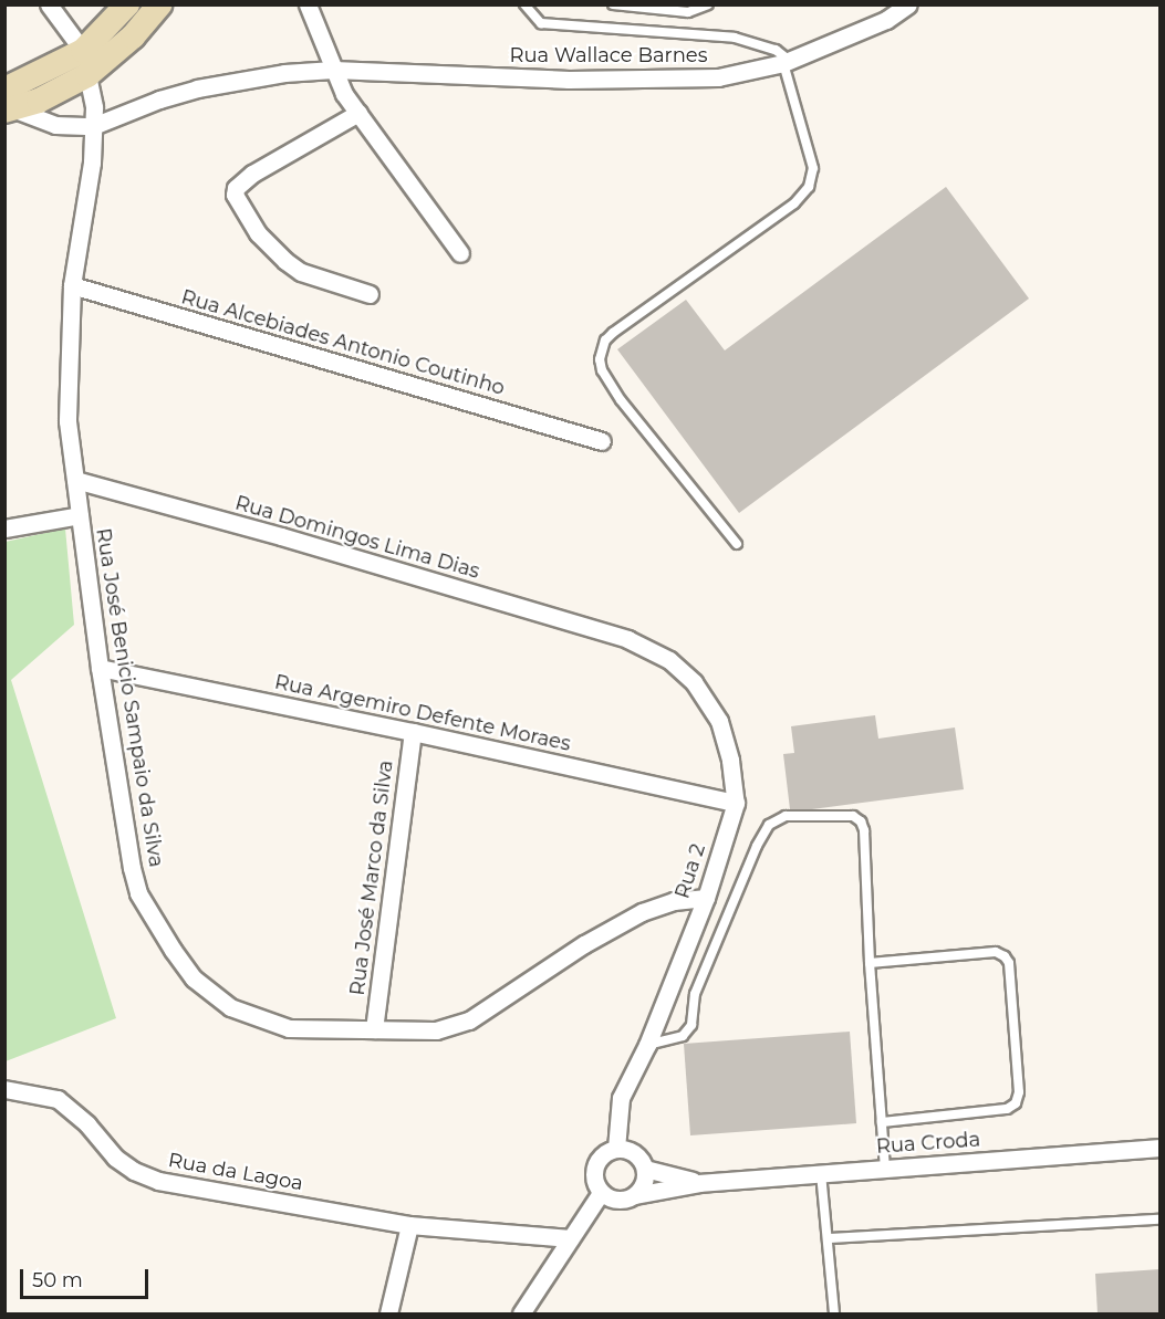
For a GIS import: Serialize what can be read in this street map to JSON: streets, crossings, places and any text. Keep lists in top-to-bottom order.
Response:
{
  "streets": {
    "street": [
      "Rua Wallace Barnes",
      "Rua Alcebiades Antonio Coutinho",
      "Rua Domingos Lima Dias",
      "Rua José Benicio Sampaio da Silva",
      "Rua Argemiro Defente Moraes",
      "Rua 2",
      "Rua José Marco da Silva",
      "Rua Croda",
      "Rua da Lagoa"
    ]
  },
  "crossings": [
    ["Rua Wallace Barnes", "Rua José Benicio Sampaio da Silva"],
    ["Rua Alcebiades Antonio Coutinho", "Rua José Benicio Sampaio da Silva"],
    ["Rua Domingos Lima Dias", "Rua José Benicio Sampaio da Silva"],
    ["Rua Domingos Lima Dias", "Rua 2"],
    ["Rua José Benicio Sampaio da Silva", "Rua Argemiro Defente Moraes"],
    ["Rua José Benicio Sampaio da Silva", "Rua 2"],
    ["Rua José Benicio Sampaio da Silva", "Rua José Marco da Silva"],
    ["Rua Argemiro Defente Moraes", "Rua 2"],
    ["Rua Argemiro Defente Moraes", "Rua José Marco da Silva"],
    ["Rua 2", "Rua Croda"]
  ],
  "scale_bar": "50 m"
}
